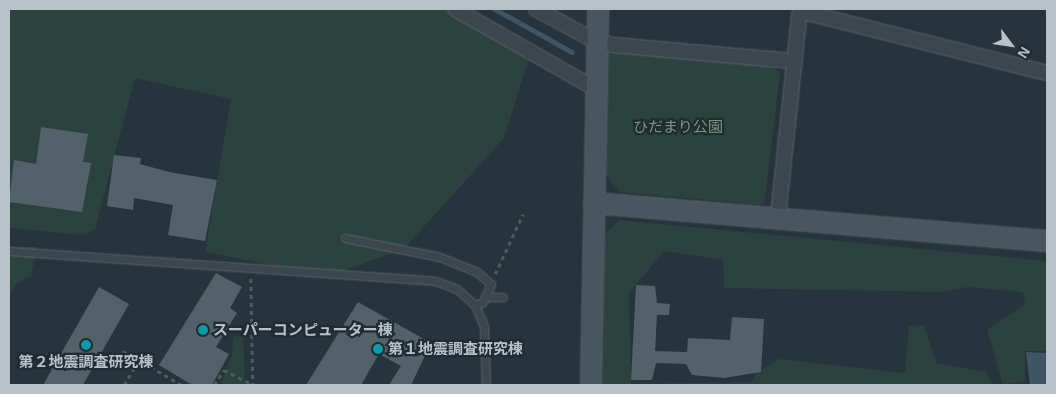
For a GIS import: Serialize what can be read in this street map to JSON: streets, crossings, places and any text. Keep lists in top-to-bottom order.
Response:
{
  "parks": ["ひだまり公園"],
  "places": ["スーパーコンピューター棟", "第２地震調査研究棟", "第１地震調査研究棟"],
  "north": "bottom right"
}
